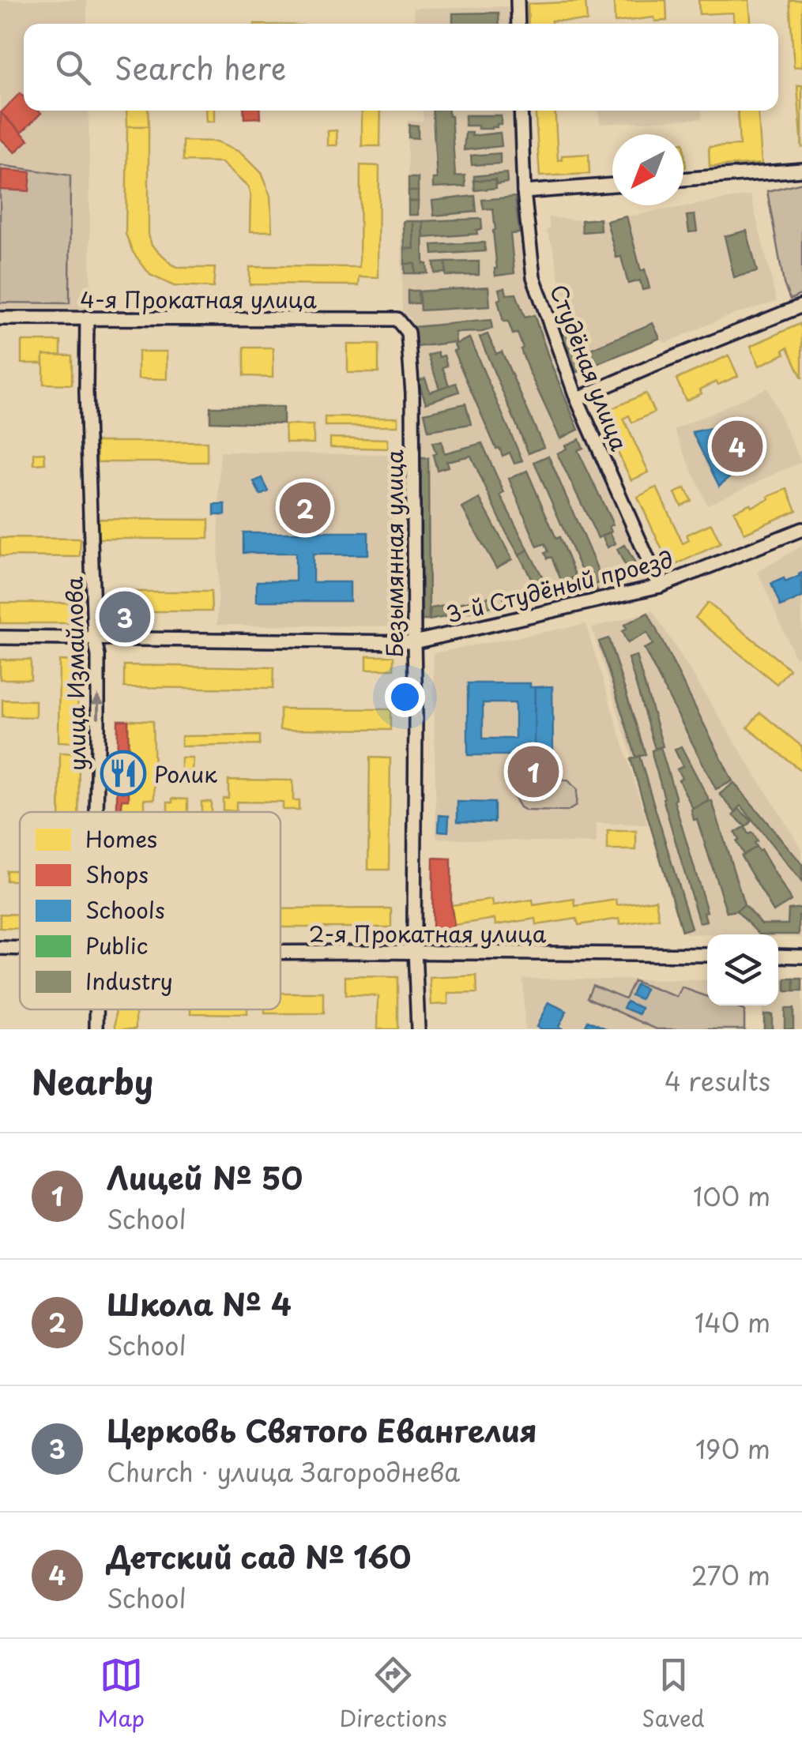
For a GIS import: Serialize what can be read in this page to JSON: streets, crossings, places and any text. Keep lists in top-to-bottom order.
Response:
{
  "streets": {
    "street": [
      "4-я Прокатная улица",
      "Студёная улица",
      "Безымянная улица",
      "3-й Студёный проезд",
      "улица Измайлова",
      "2-я Прокатная улица"
    ]
  },
  "crossings": [
    ["4-я Прокатная улица", "Безымянная улица"],
    ["4-я Прокатная улица", "улица Измайлова"],
    ["Студёная улица", "3-й Студёный проезд"],
    ["Безымянная улица", "3-й Студёный проезд"],
    ["Безымянная улица", "2-я Прокатная улица"],
    ["3-й Студёный проезд", "улица Измайлова"]
  ],
  "one_way": ["улица Измайлова"],
  "places": {
    "restaurant": ["Ролик"]
  },
  "legend": [
    "Homes",
    "Shops",
    "Schools",
    "Public",
    "Industry"
  ],
  "north": "bottom left",
  "page": {
    "search": "Search here",
    "pins": [
      "4",
      "2",
      "3",
      "1"
    ],
    "heading": ["Nearby", "4 results"],
    "list": [
      {
        "mark": "1",
        "name": "Лицей № 50",
        "note": "School",
        "value": "100 m"
      },
      {
        "mark": "2",
        "name": "Школа № 4",
        "note": "School",
        "value": "140 m"
      },
      {
        "mark": "3",
        "name": "Церковь Святого Евангелия",
        "note": "Church · улица Загороднева",
        "value": "190 m"
      },
      {
        "mark": "4",
        "name": "Детский сад № 160",
        "note": "School",
        "value": "270 m"
      }
    ],
    "nav": ["Map", "Directions", "Saved"]
  }
}
